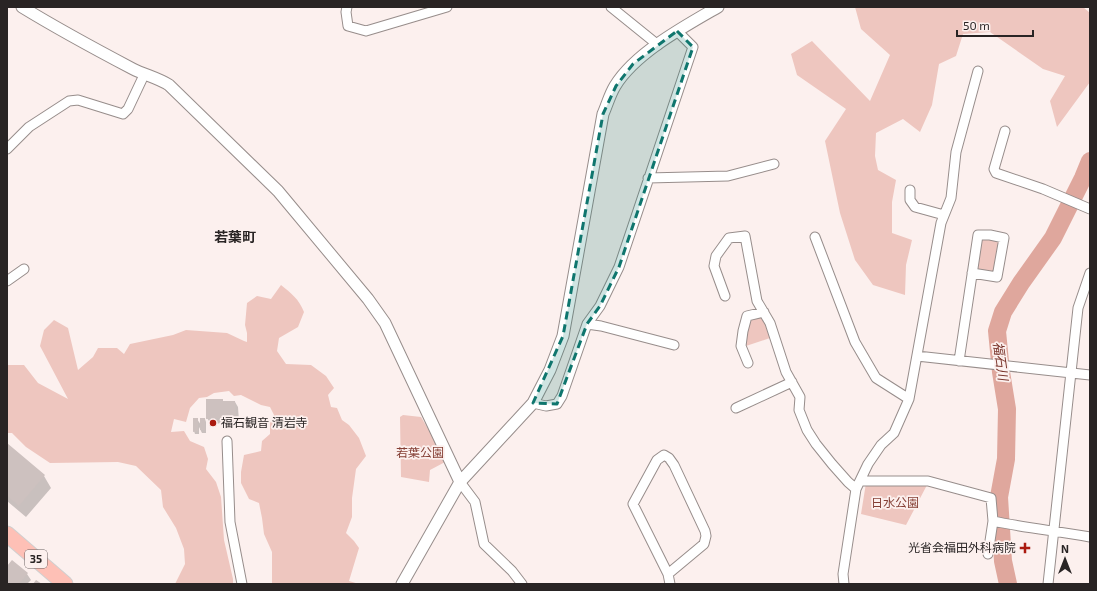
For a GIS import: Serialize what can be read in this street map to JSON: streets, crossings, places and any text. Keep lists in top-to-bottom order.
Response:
{
  "streets": {
    "highway": ["35"]
  },
  "districts": ["若葉町"],
  "water": ["福石川"],
  "parks": ["若葉公園", "日水公園"],
  "places": {
    "other": ["福石観音 清岩寺"],
    "health": ["光省会福田外科病院"]
  },
  "scale_bar": "50 m",
  "north": "top"
}
